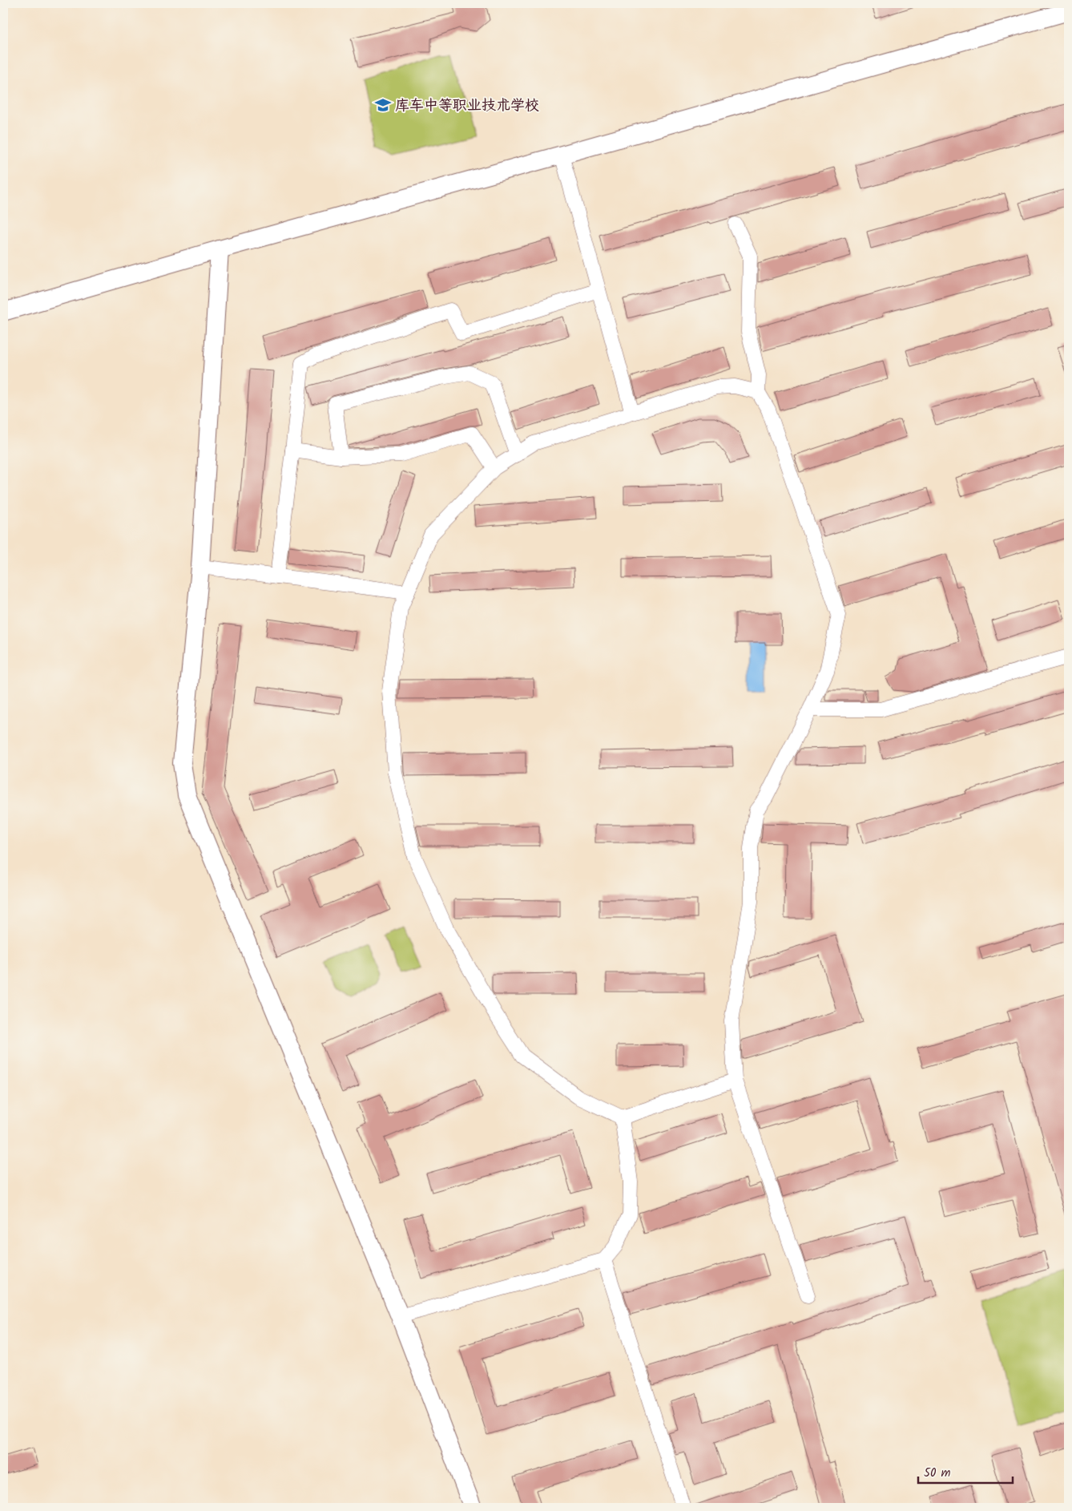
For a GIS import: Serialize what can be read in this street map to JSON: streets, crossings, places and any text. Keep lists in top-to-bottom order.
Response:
{
  "places": {
    "school or university": ["库车中等职业技术学校"]
  },
  "scale_bar": "50 m"
}
